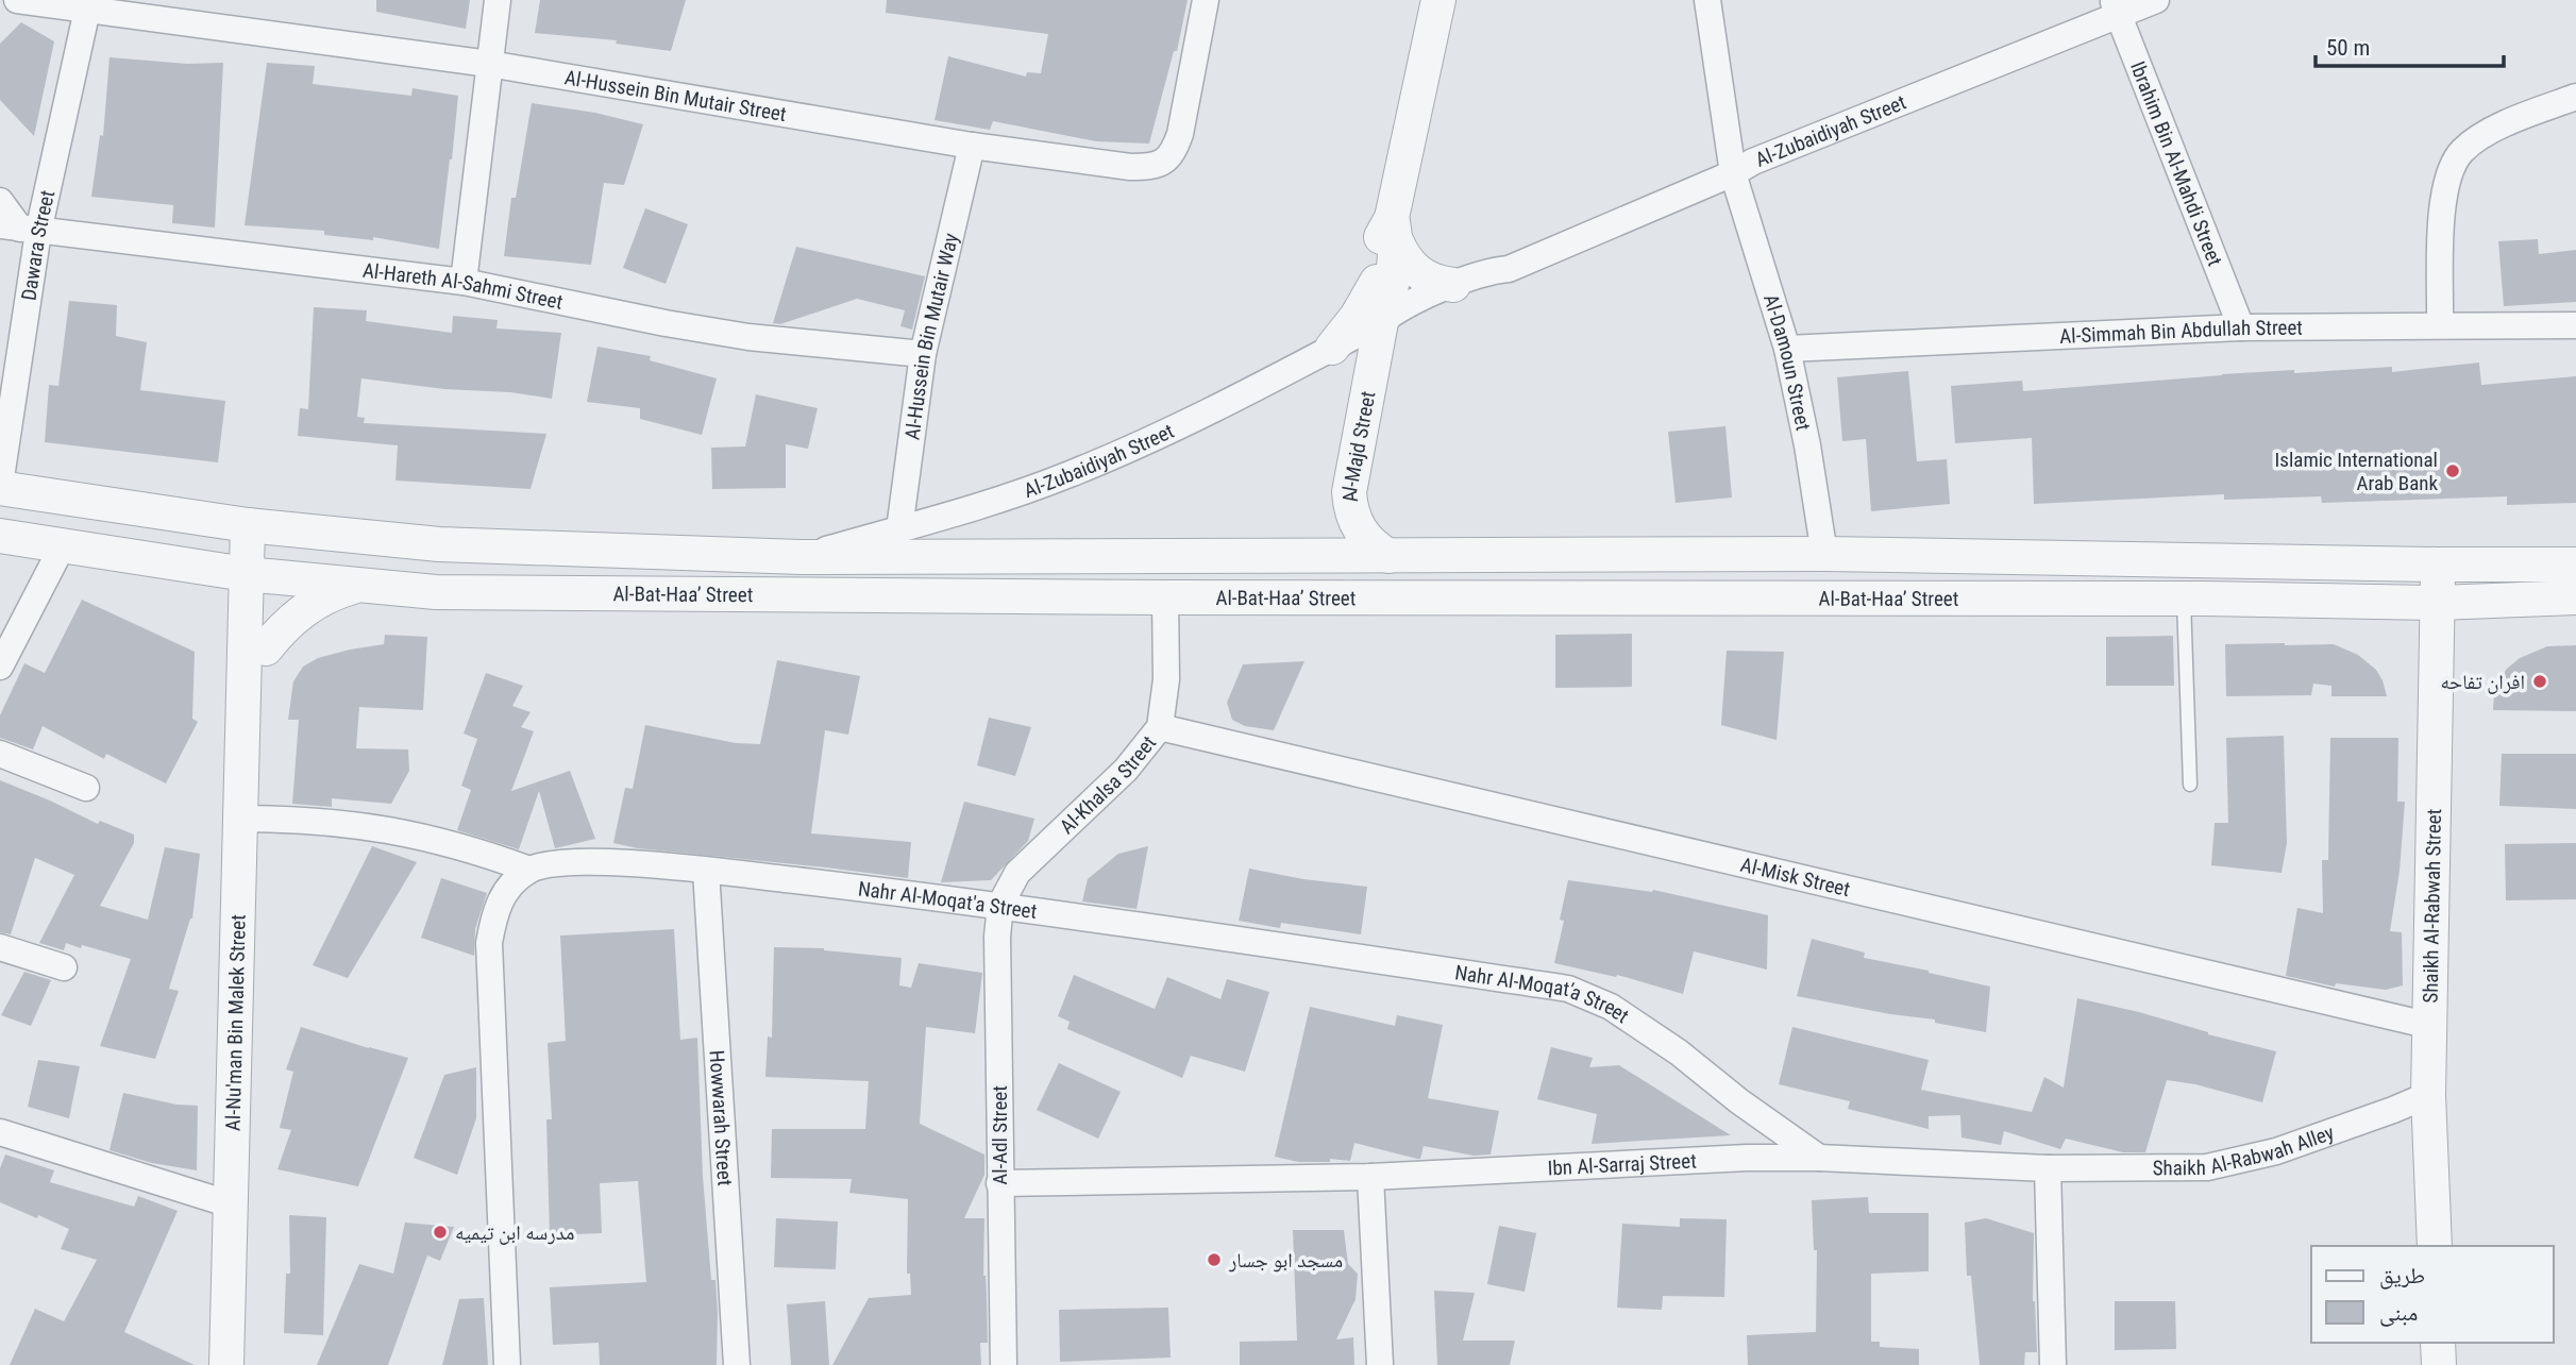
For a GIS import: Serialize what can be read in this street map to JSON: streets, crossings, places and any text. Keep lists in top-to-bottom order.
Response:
{
  "streets": {
    "street": [
      "Al-Hussein Bin Mutair Street",
      "Al-Zubaidiyah Street",
      "Ibrahim Bin Al-Mahdi Street",
      "Dawara Street",
      "Al-Hareth Al-Sahmi Street",
      "Al-Simmah Bin Abdullah Street",
      "Al-Hussein Bin Mutair Way",
      "Al-Damoun Street",
      "Al-Majd Street",
      "Al-Bat-Haa’ Street",
      "Al-Khalsa Street",
      "Al-Misk Street",
      "Nahr Al-Moqat'a Street",
      "Shaikh Al-Rabwah Street",
      "Al-Nu'man Bin Malek Street",
      "Howwarah Street",
      "Al-Adl Street",
      "Shaikh Al-Rabwah Alley",
      "Ibn Al-Sarraj Street"
    ]
  },
  "crossings": [
    ["Al-Hussein Bin Mutair Street", "Dawara Street"],
    ["Al-Hussein Bin Mutair Street", "Al-Hussein Bin Mutair Way"],
    ["Al-Zubaidiyah Street", "Ibrahim Bin Al-Mahdi Street"],
    ["Al-Zubaidiyah Street", "Al-Hussein Bin Mutair Way"],
    ["Al-Zubaidiyah Street", "Al-Damoun Street"],
    ["Al-Zubaidiyah Street", "Al-Majd Street"],
    ["Al-Zubaidiyah Street", "Al-Bat-Haa’ Street"],
    ["Ibrahim Bin Al-Mahdi Street", "Al-Simmah Bin Abdullah Street"],
    ["Dawara Street", "Al-Hareth Al-Sahmi Street"],
    ["Dawara Street", "Al-Bat-Haa’ Street"],
    ["Al-Hareth Al-Sahmi Street", "Al-Hussein Bin Mutair Way"],
    ["Al-Simmah Bin Abdullah Street", "Al-Damoun Street"],
    ["Al-Damoun Street", "Al-Bat-Haa’ Street"],
    ["Al-Majd Street", "Al-Bat-Haa’ Street"],
    ["Al-Bat-Haa’ Street", "Al-Khalsa Street"],
    ["Al-Bat-Haa’ Street", "Shaikh Al-Rabwah Street"],
    ["Al-Bat-Haa’ Street", "Al-Nu'man Bin Malek Street"],
    ["Al-Khalsa Street", "Al-Misk Street"],
    ["Al-Khalsa Street", "Nahr Al-Moqat'a Street"],
    ["Al-Khalsa Street", "Al-Adl Street"],
    ["Al-Misk Street", "Shaikh Al-Rabwah Street"],
    ["Nahr Al-Moqat'a Street", "Howwarah Street"],
    ["Nahr Al-Moqat'a Street", "Al-Adl Street"],
    ["Nahr Al-Moqat'a Street", "Ibn Al-Sarraj Street"],
    ["Shaikh Al-Rabwah Street", "Shaikh Al-Rabwah Alley"],
    ["Al-Adl Street", "Ibn Al-Sarraj Street"],
    ["Shaikh Al-Rabwah Alley", "Ibn Al-Sarraj Street"]
  ],
  "places": [
    "Islamic International Arab Bank",
    "افران تفاحه",
    "مدرسه ابن تيميه",
    "مسجد ابو جسار"
  ],
  "legend": ["طريق", "مبنى"],
  "scale_bar": "50 m"
}
